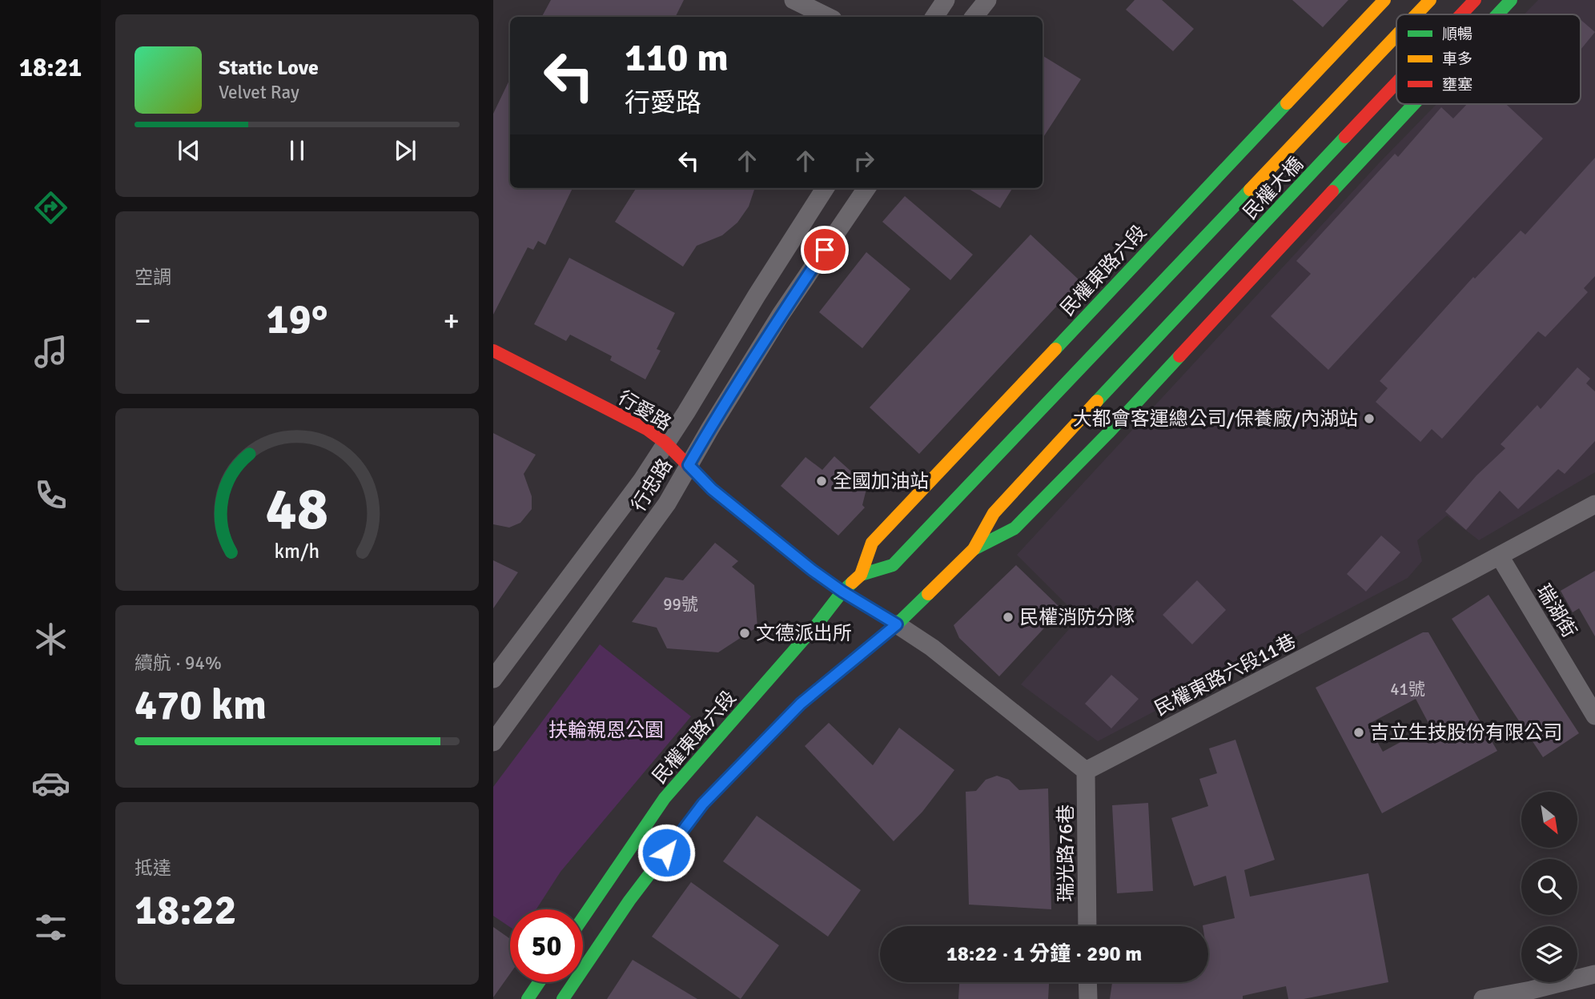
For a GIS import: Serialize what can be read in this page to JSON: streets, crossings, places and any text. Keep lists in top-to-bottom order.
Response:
{
  "streets": {
    "main road": ["民權大橋", "民權東路六段", "行愛路"],
    "street": [
      "行忠路",
      "瑞湖街",
      "民權東路六段11巷",
      "瑞光路76巷"
    ]
  },
  "crossings": [
    ["民權大橋", "民權東路六段"],
    ["民權東路六段", "行愛路"],
    ["行愛路", "行忠路"],
    ["瑞湖街", "民權東路六段11巷"],
    ["民權東路六段11巷", "瑞光路76巷"]
  ],
  "parks": ["扶輪親恩公園"],
  "places": [
    "大都會客運總公司/保養廠/內湖站",
    "全國加油站",
    "民權消防分隊",
    "文德派出所",
    "吉立生技股份有限公司"
  ],
  "house_numbers": ["99號", "41號"],
  "legend": ["順暢", "車多", "壅塞"],
  "north": "bottom right",
  "page": {
    "tabs": "18:21",
    "turn": ["110 m", "行愛路"],
    "song": ["Static Love", "Velvet Ray"],
    "tile": [
      "空調",
      ["續航 · 94%", "470 km"],
      ["抵達", "18:22"]
    ],
    "heat": ["−", "19°", "+"],
    "limit": "50",
    "trip": "18:22 · 1 分鐘 · 290 m",
    "gauge": ["48", "km/h"]
  }
}
